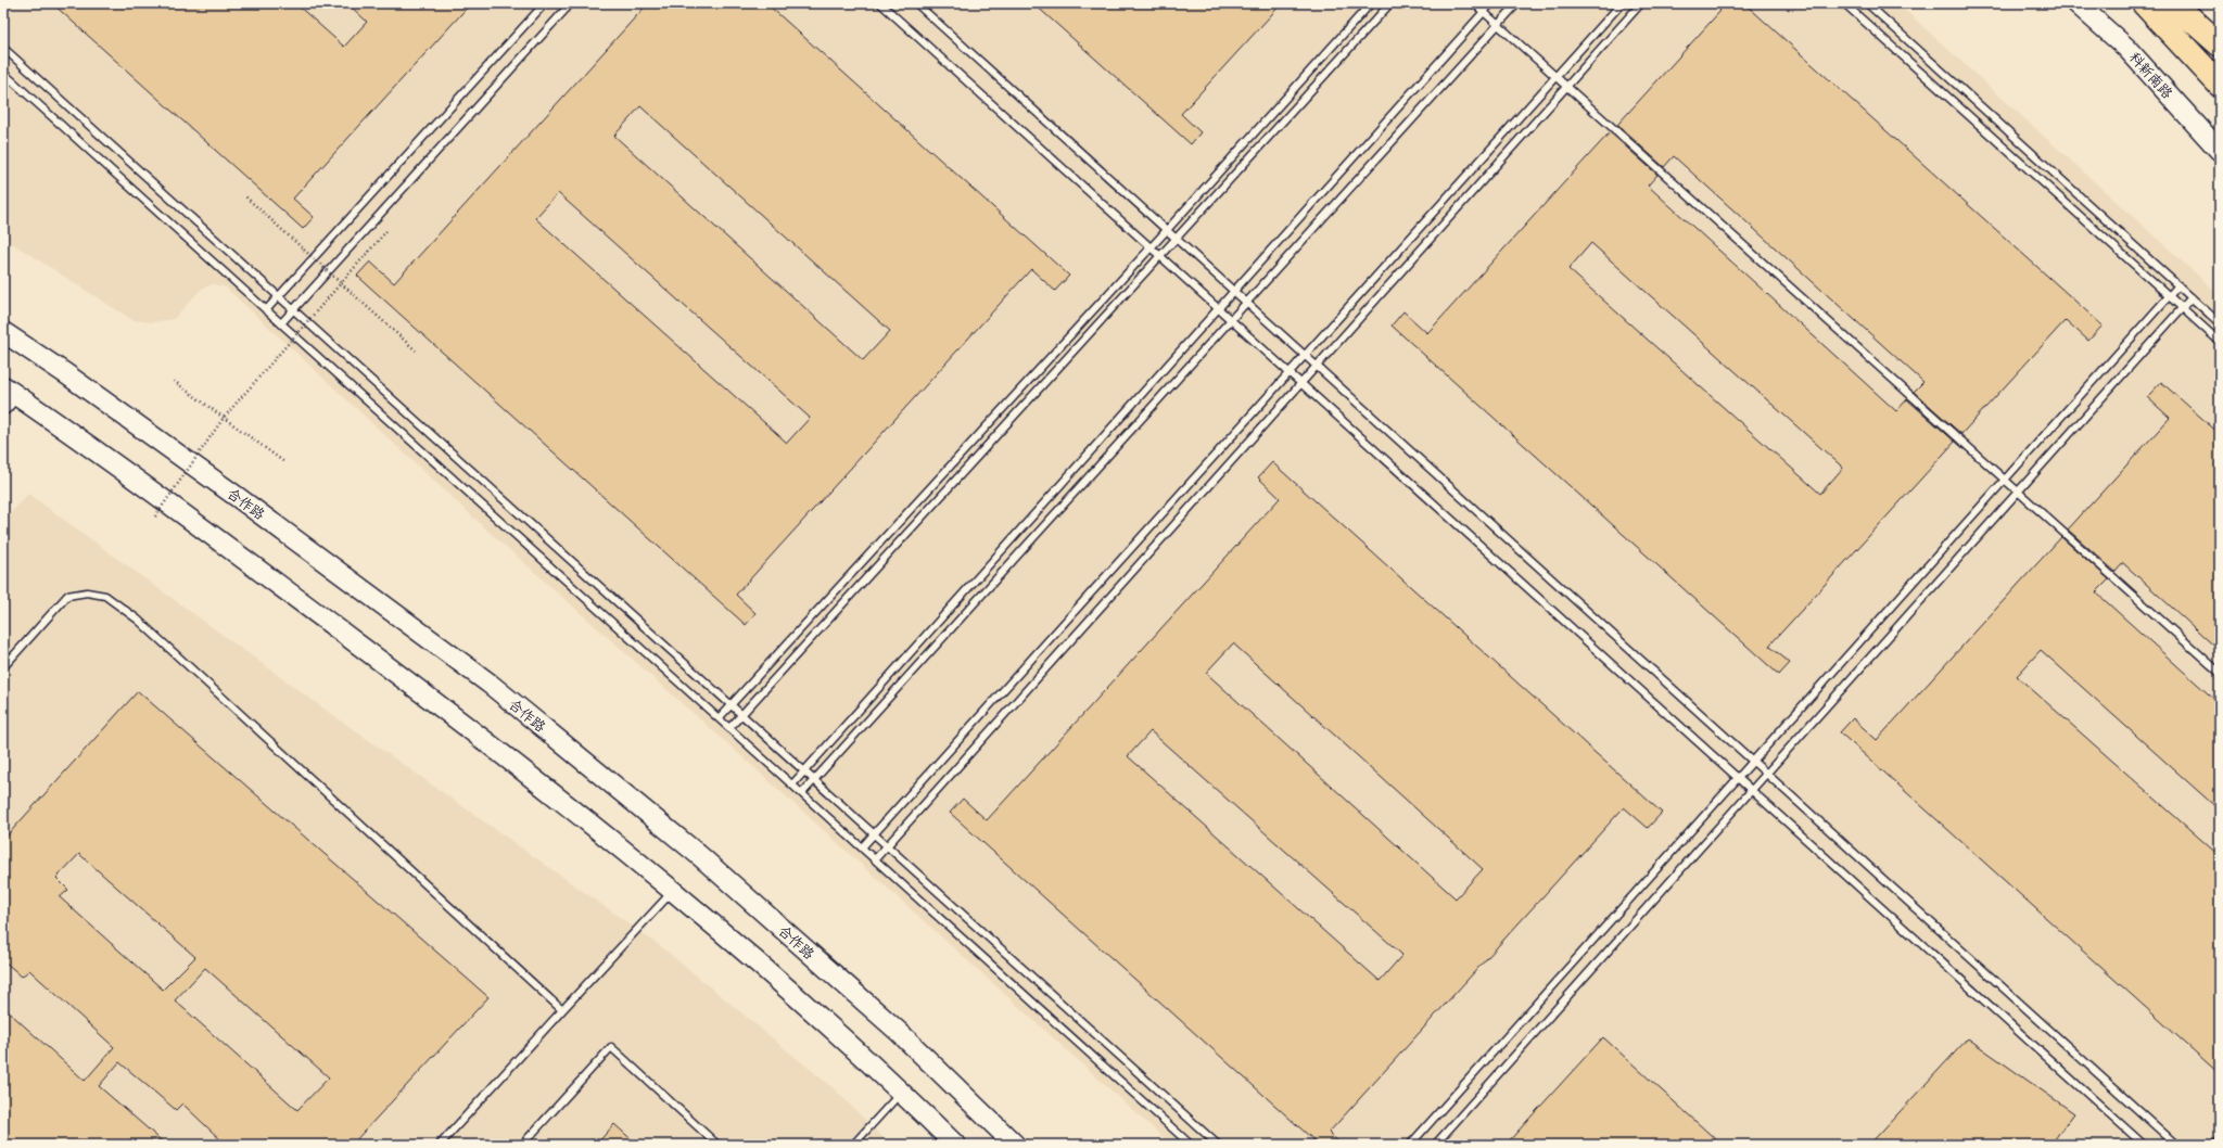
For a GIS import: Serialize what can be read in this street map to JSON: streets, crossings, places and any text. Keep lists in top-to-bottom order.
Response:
{
  "streets": {
    "main road": ["科新南路", "合作路"]
  }
}
